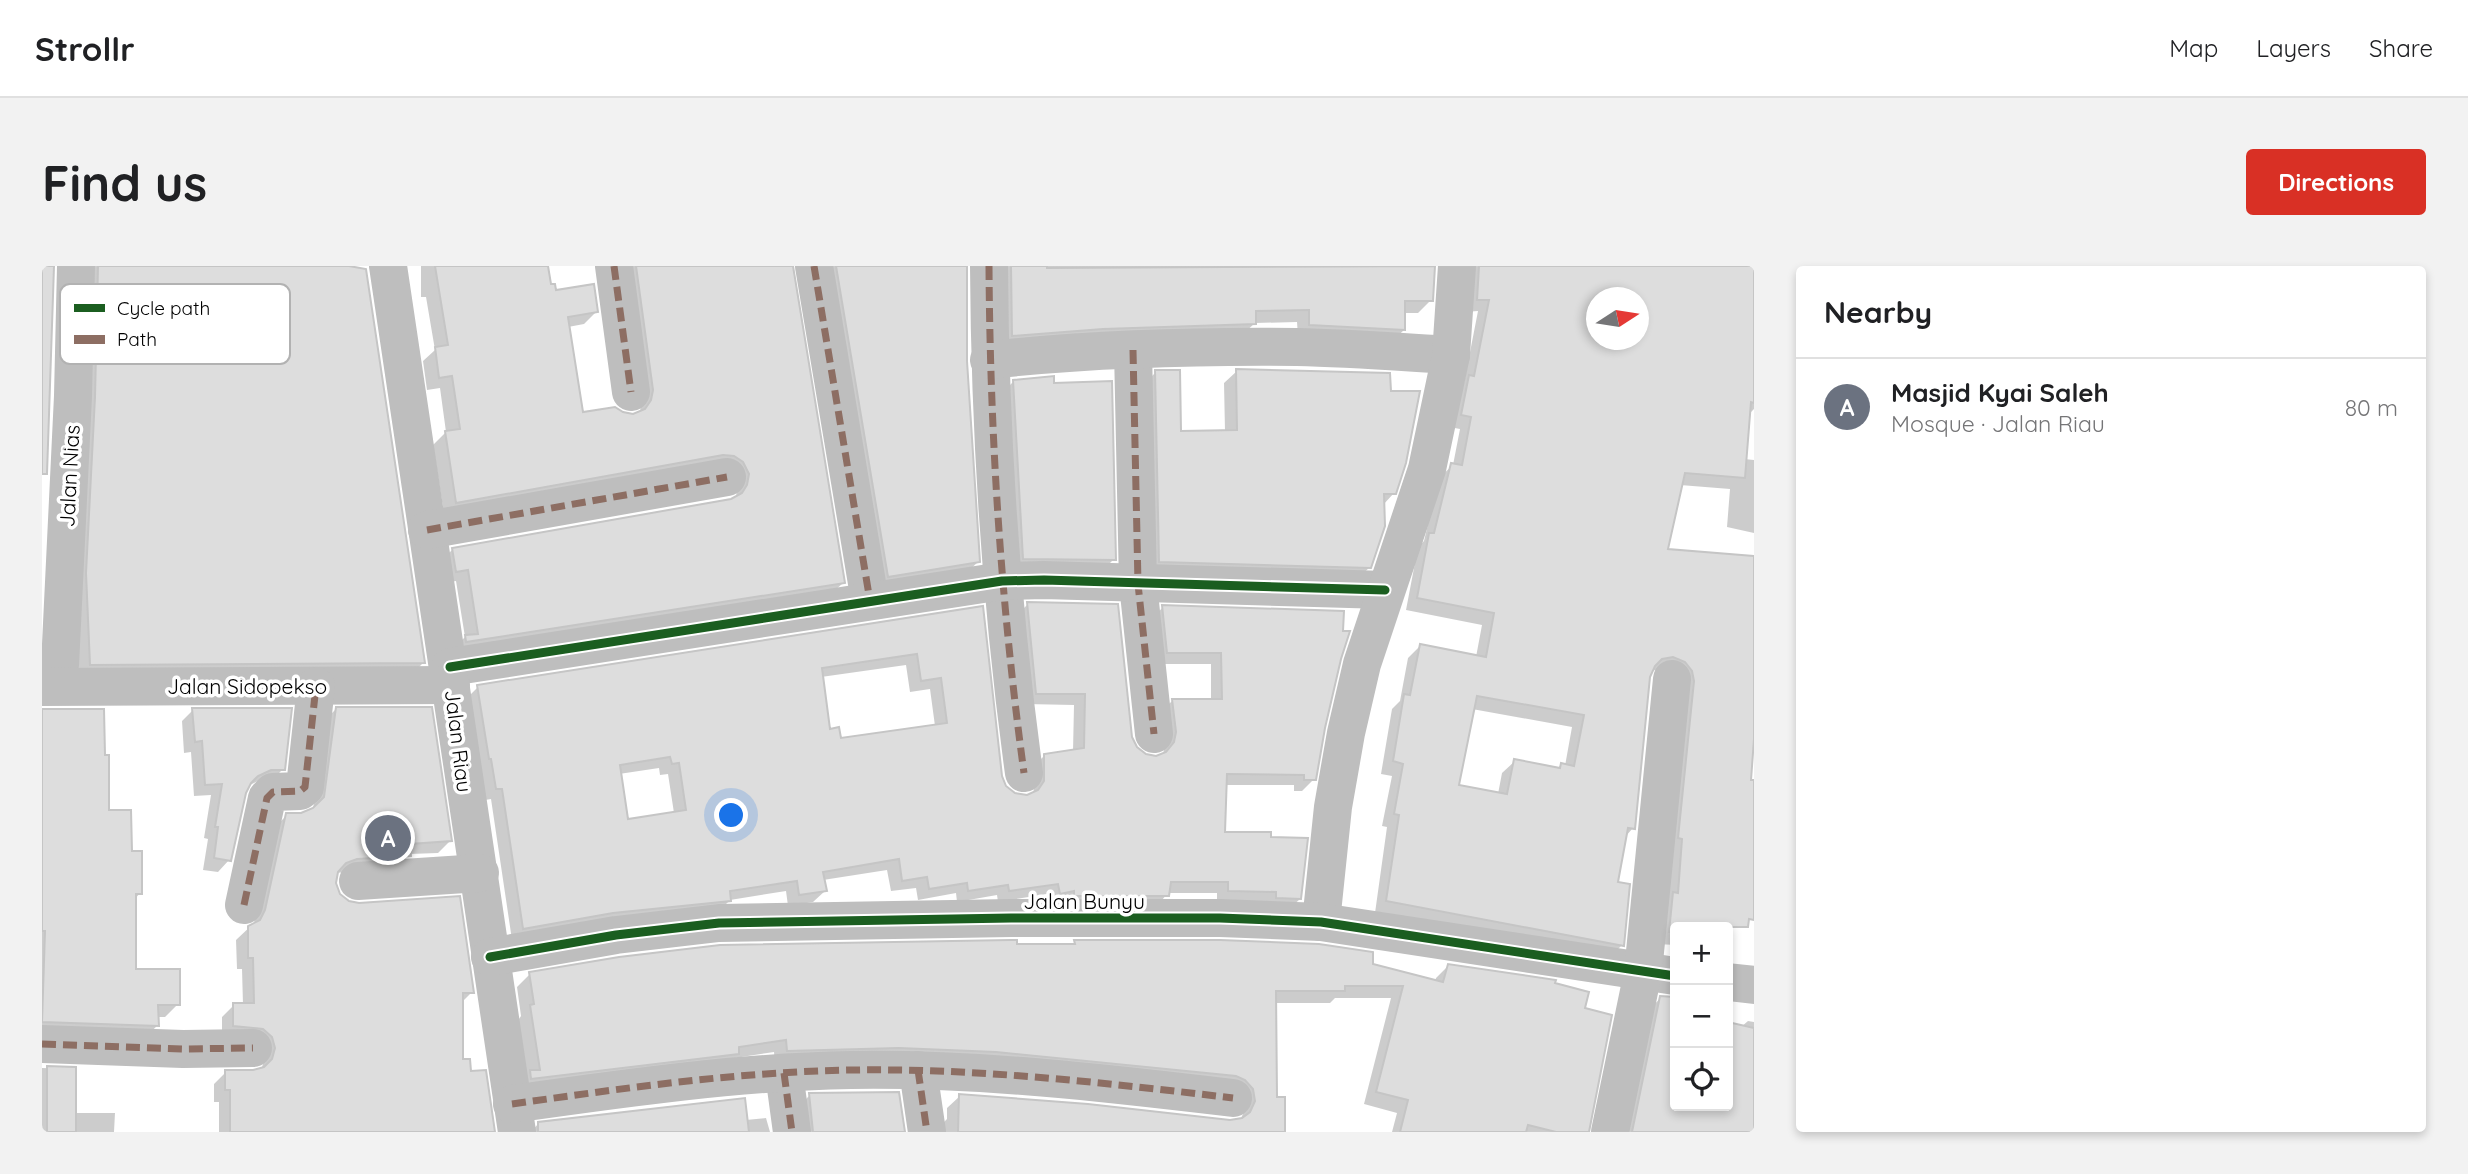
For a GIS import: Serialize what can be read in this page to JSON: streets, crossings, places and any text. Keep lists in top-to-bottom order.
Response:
{
  "streets": {
    "street": [
      "Jalan Nias",
      "Jalan Sidopekso",
      "Jalan Riau",
      "Jalan Bunyu"
    ]
  },
  "crossings": [
    ["Jalan Nias", "Jalan Sidopekso"],
    ["Jalan Sidopekso", "Jalan Riau"],
    ["Jalan Riau", "Jalan Bunyu"]
  ],
  "legend": ["Cycle path", "Path"],
  "north": "right",
  "page": {
    "header": "Strollr",
    "nav": ["Map", "Layers", "Share"],
    "buttons": "Directions",
    "title": "Find us",
    "heading": "Nearby",
    "list": [
      {
        "mark": "A",
        "name": "Masjid Kyai Saleh",
        "note": "Mosque · Jalan Riau",
        "value": "80 m"
      }
    ],
    "pins": "A",
    "map_buttons": ["+", "−"]
  }
}
